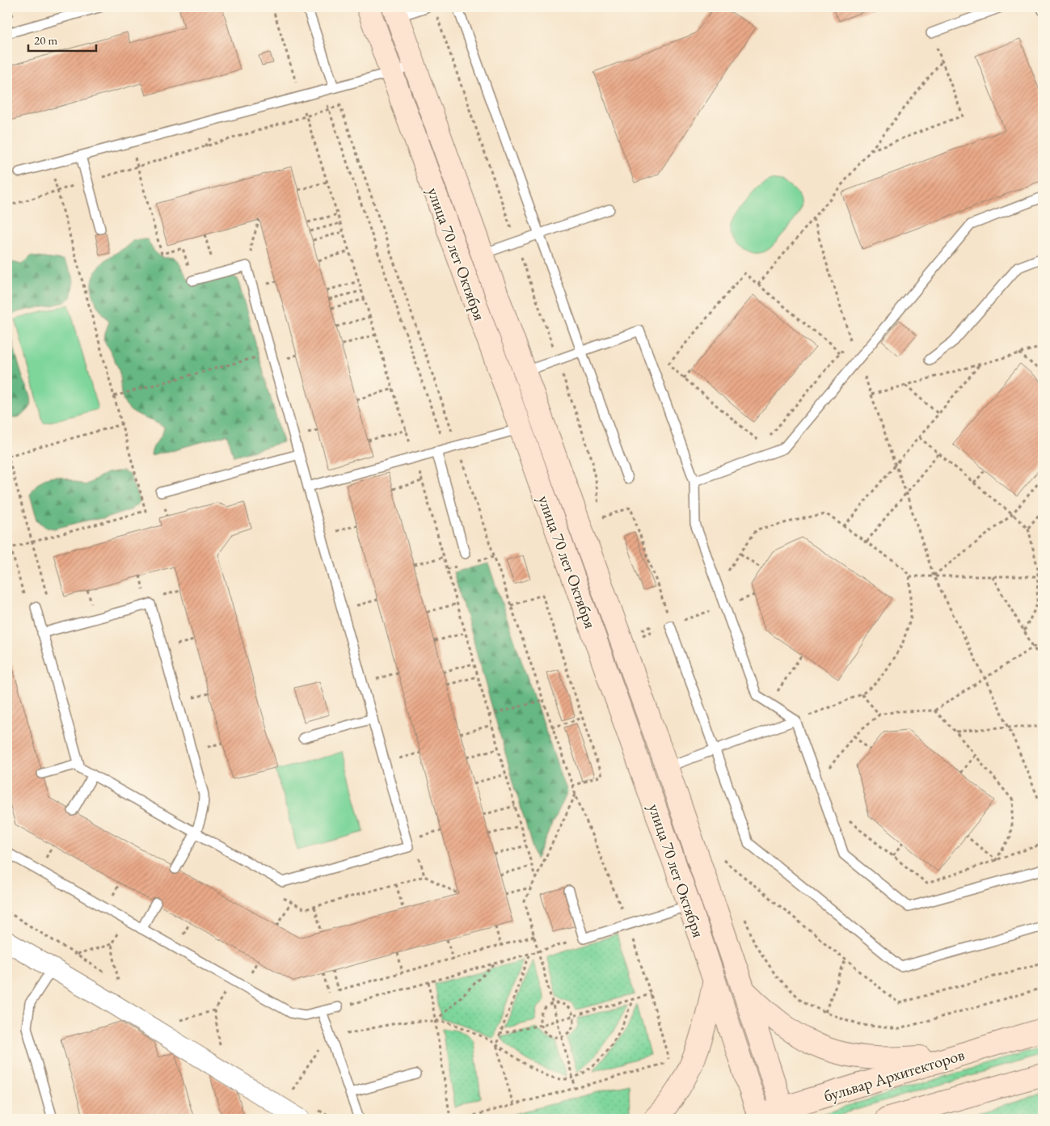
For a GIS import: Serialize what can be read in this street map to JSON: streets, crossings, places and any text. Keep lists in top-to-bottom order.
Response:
{
  "streets": {
    "main road": ["улица 70 лет Октября", "бульвар Архитекторов"]
  },
  "crossings": [
    ["улица 70 лет Октября", "бульвар Архитекторов"]
  ],
  "scale_bar": "20 m"
}
